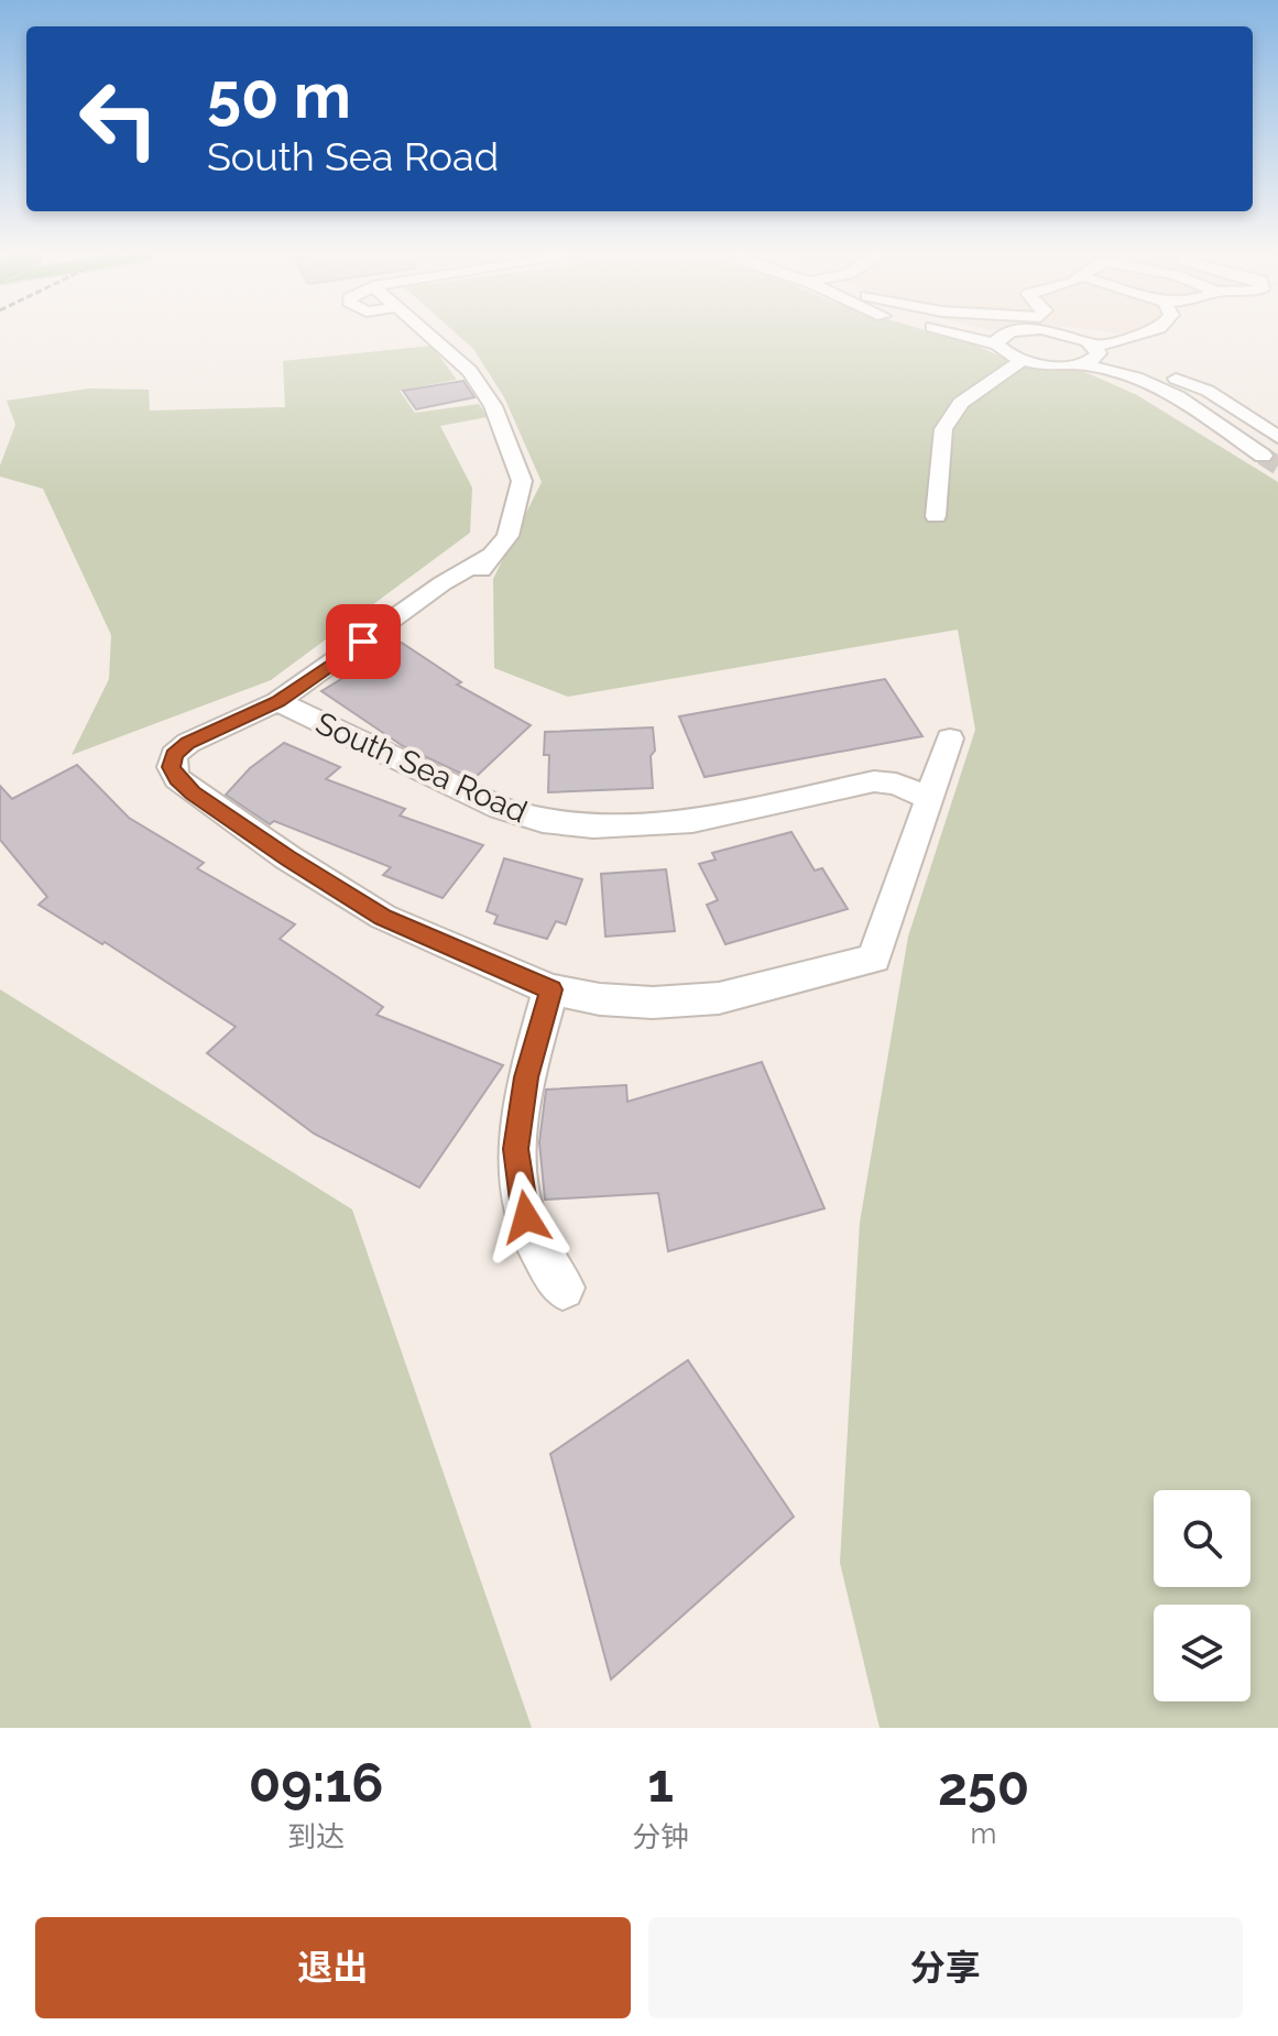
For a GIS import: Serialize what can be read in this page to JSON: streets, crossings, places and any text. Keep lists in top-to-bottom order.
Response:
{
  "streets": {
    "street": ["South Sea Road"]
  },
  "page": {
    "turn": ["50 m", "South Sea Road"],
    "eta": [
      "09:16",
      "到达",
      "1",
      "分钟",
      "250",
      "m"
    ],
    "buttons": ["退出", "分享"]
  }
}
